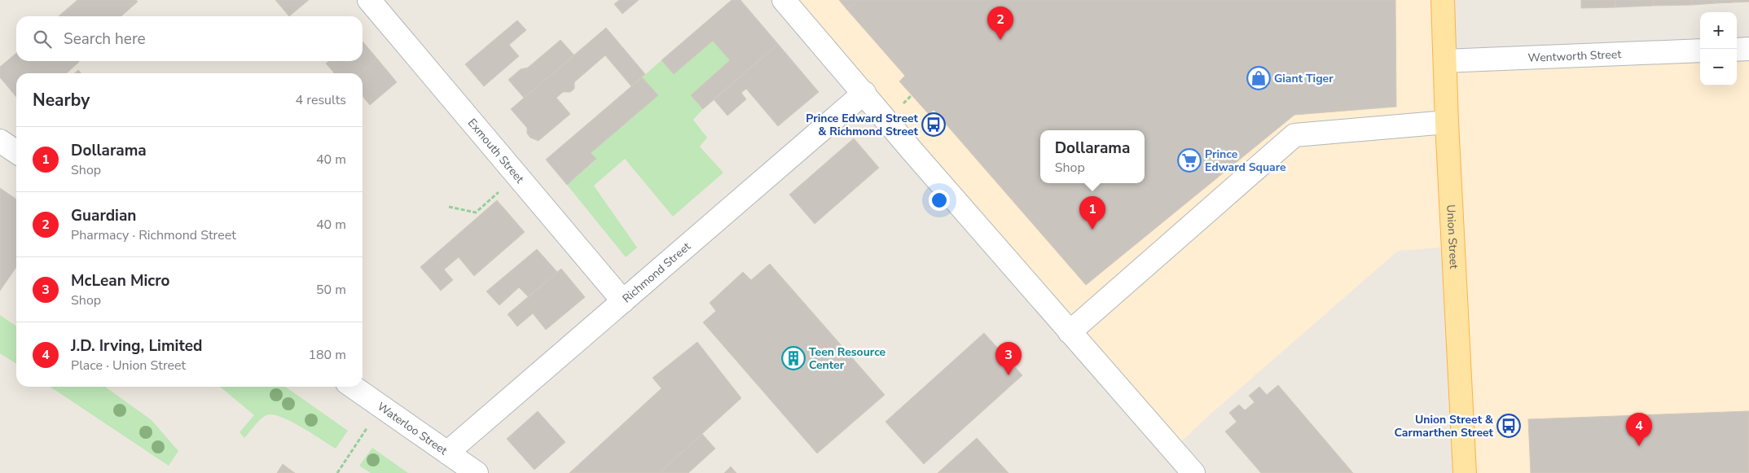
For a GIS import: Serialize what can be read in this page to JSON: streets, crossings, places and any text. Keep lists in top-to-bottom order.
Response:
{
  "streets": {
    "main road": ["Union Street"],
    "street": [
      "Wentworth Street",
      "Exmouth Street",
      "Richmond Street",
      "Waterloo Street"
    ]
  },
  "crossings": [
    ["Wentworth Street", "Union Street"],
    ["Exmouth Street", "Richmond Street"],
    ["Richmond Street", "Waterloo Street"]
  ],
  "places": {
    "shop": ["Giant Tiger"],
    "bus stop": ["Prince Edward Street & Richmond Street", "Union Street & Carmarthen Street"],
    "supermarket": ["Prince Edward Square"],
    "building": ["Teen Resource Center"]
  },
  "page": {
    "pins": [
      "2",
      "1",
      "3",
      "4"
    ],
    "map_buttons": ["+", "−"],
    "search": "Search here",
    "heading": ["Nearby", "4 results"],
    "list": [
      {
        "mark": "1",
        "name": "Dollarama",
        "note": "Shop",
        "value": "40 m"
      },
      {
        "mark": "2",
        "name": "Guardian",
        "note": "Pharmacy · Richmond Street",
        "value": "40 m"
      },
      {
        "mark": "3",
        "name": "McLean Micro",
        "note": "Shop",
        "value": "50 m"
      },
      {
        "mark": "4",
        "name": "J.D. Irving, Limited",
        "note": "Place · Union Street",
        "value": "180 m"
      }
    ],
    "popup": ["Dollarama", "Shop"]
  }
}
